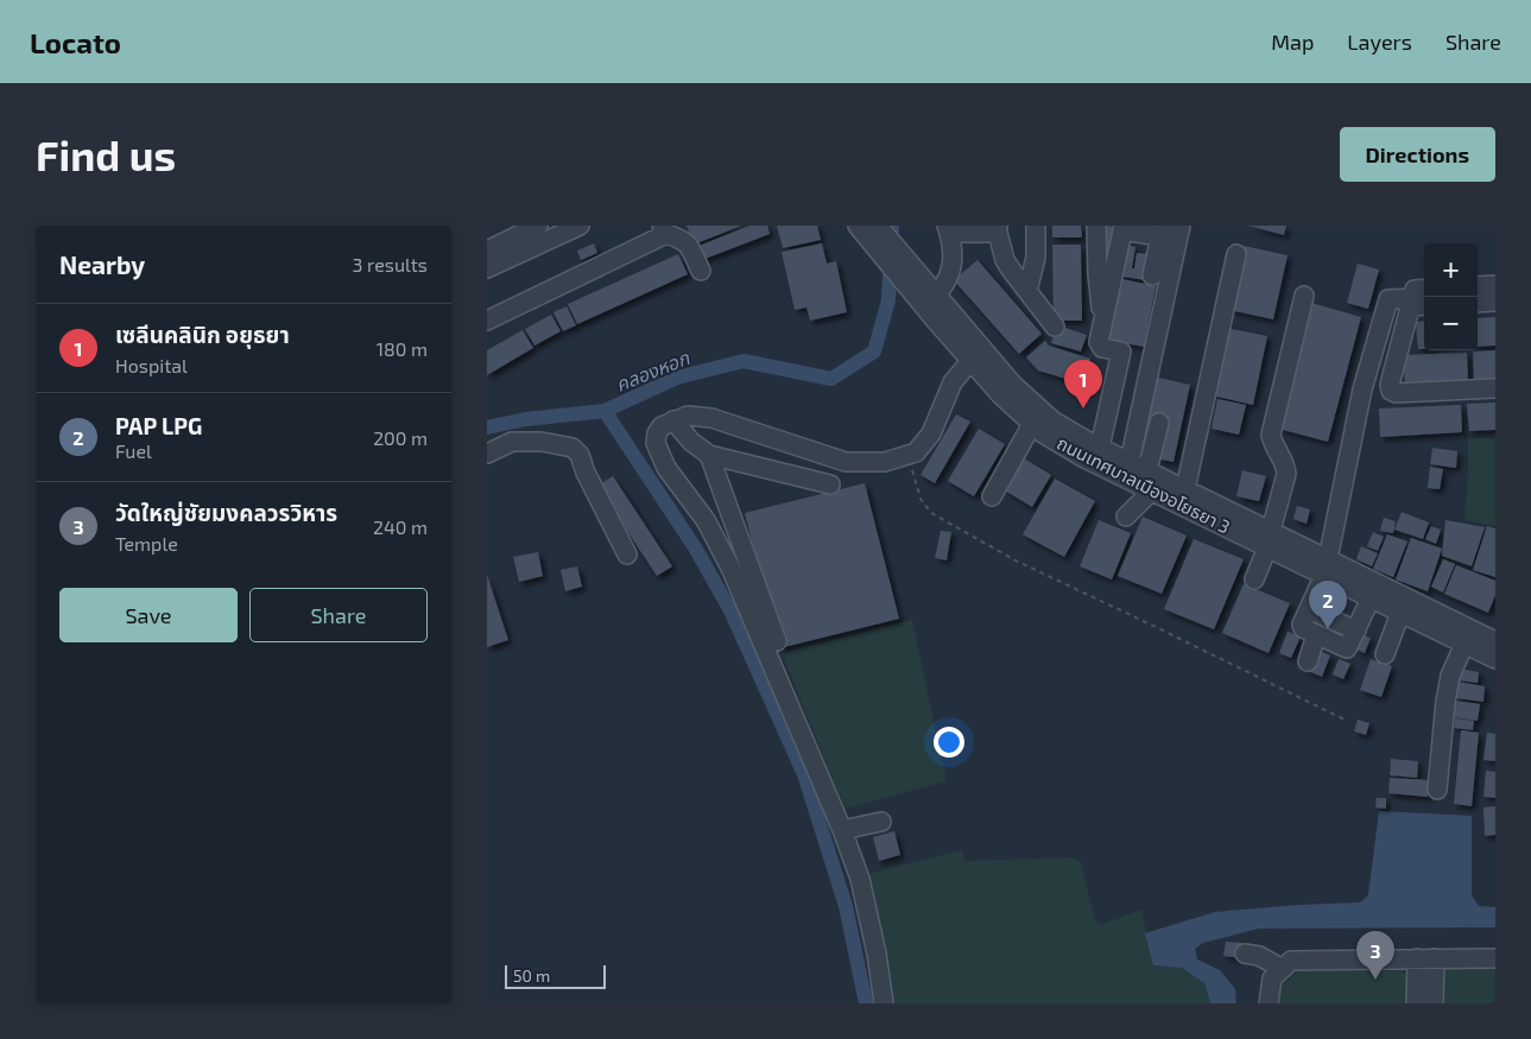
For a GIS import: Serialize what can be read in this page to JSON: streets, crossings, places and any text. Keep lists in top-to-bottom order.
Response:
{
  "streets": {
    "street": ["ถนนเทศบาลเมืองอโยธยา 3"]
  },
  "water": ["คลองหอก"],
  "scale_bar": "50 m",
  "page": {
    "header": "Locato",
    "nav": ["Map", "Layers", "Share"],
    "buttons": [
      "Directions",
      ["Save", "Share"]
    ],
    "title": "Find us",
    "heading": ["Nearby", "3 results"],
    "map_buttons": ["+", "−"],
    "list": [
      {
        "mark": "1",
        "name": "เซลีนคลินิก อยุธยา",
        "note": "Hospital",
        "value": "180 m"
      },
      {
        "mark": "2",
        "name": "PAP LPG",
        "note": "Fuel",
        "value": "200 m"
      },
      {
        "mark": "3",
        "name": "วัดใหญ่ชัยมงคลวรวิหาร",
        "note": "Temple",
        "value": "240 m"
      }
    ],
    "pins": ["1", "2", "3"],
    "scale": "50 m"
  }
}
